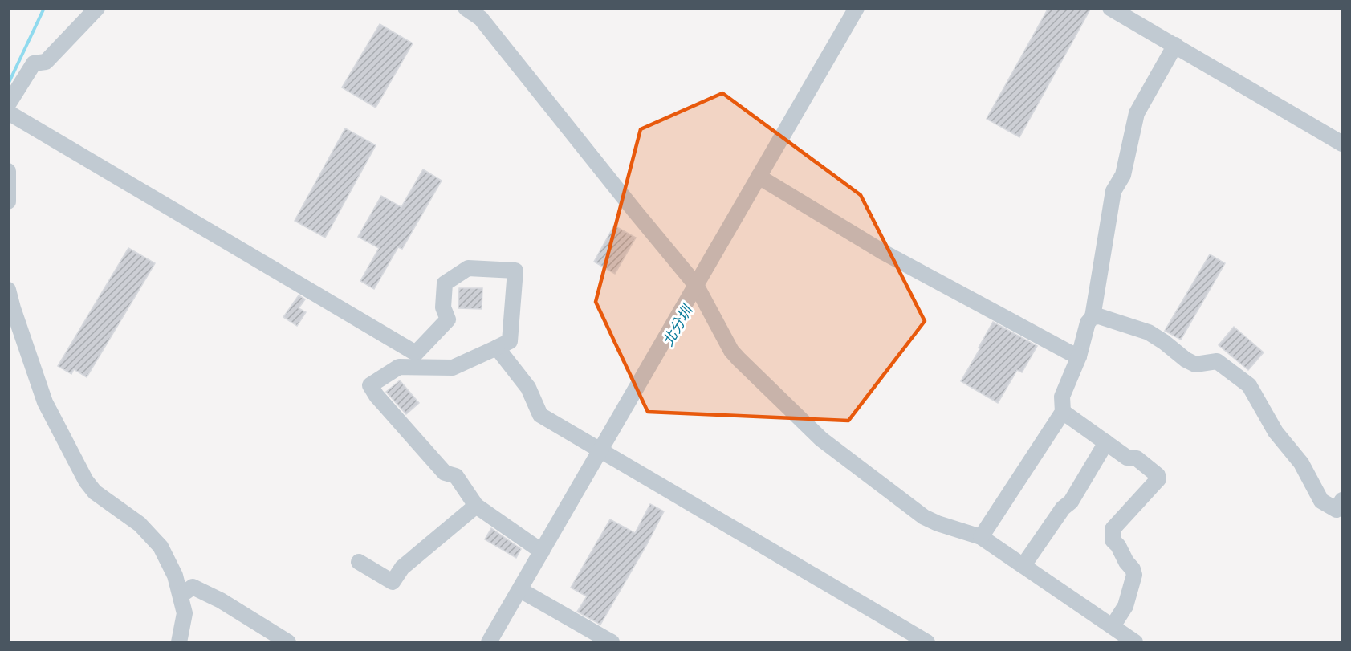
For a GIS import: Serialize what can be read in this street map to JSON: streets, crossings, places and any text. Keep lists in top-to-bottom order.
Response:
{
  "water": ["北分圳"]
}
